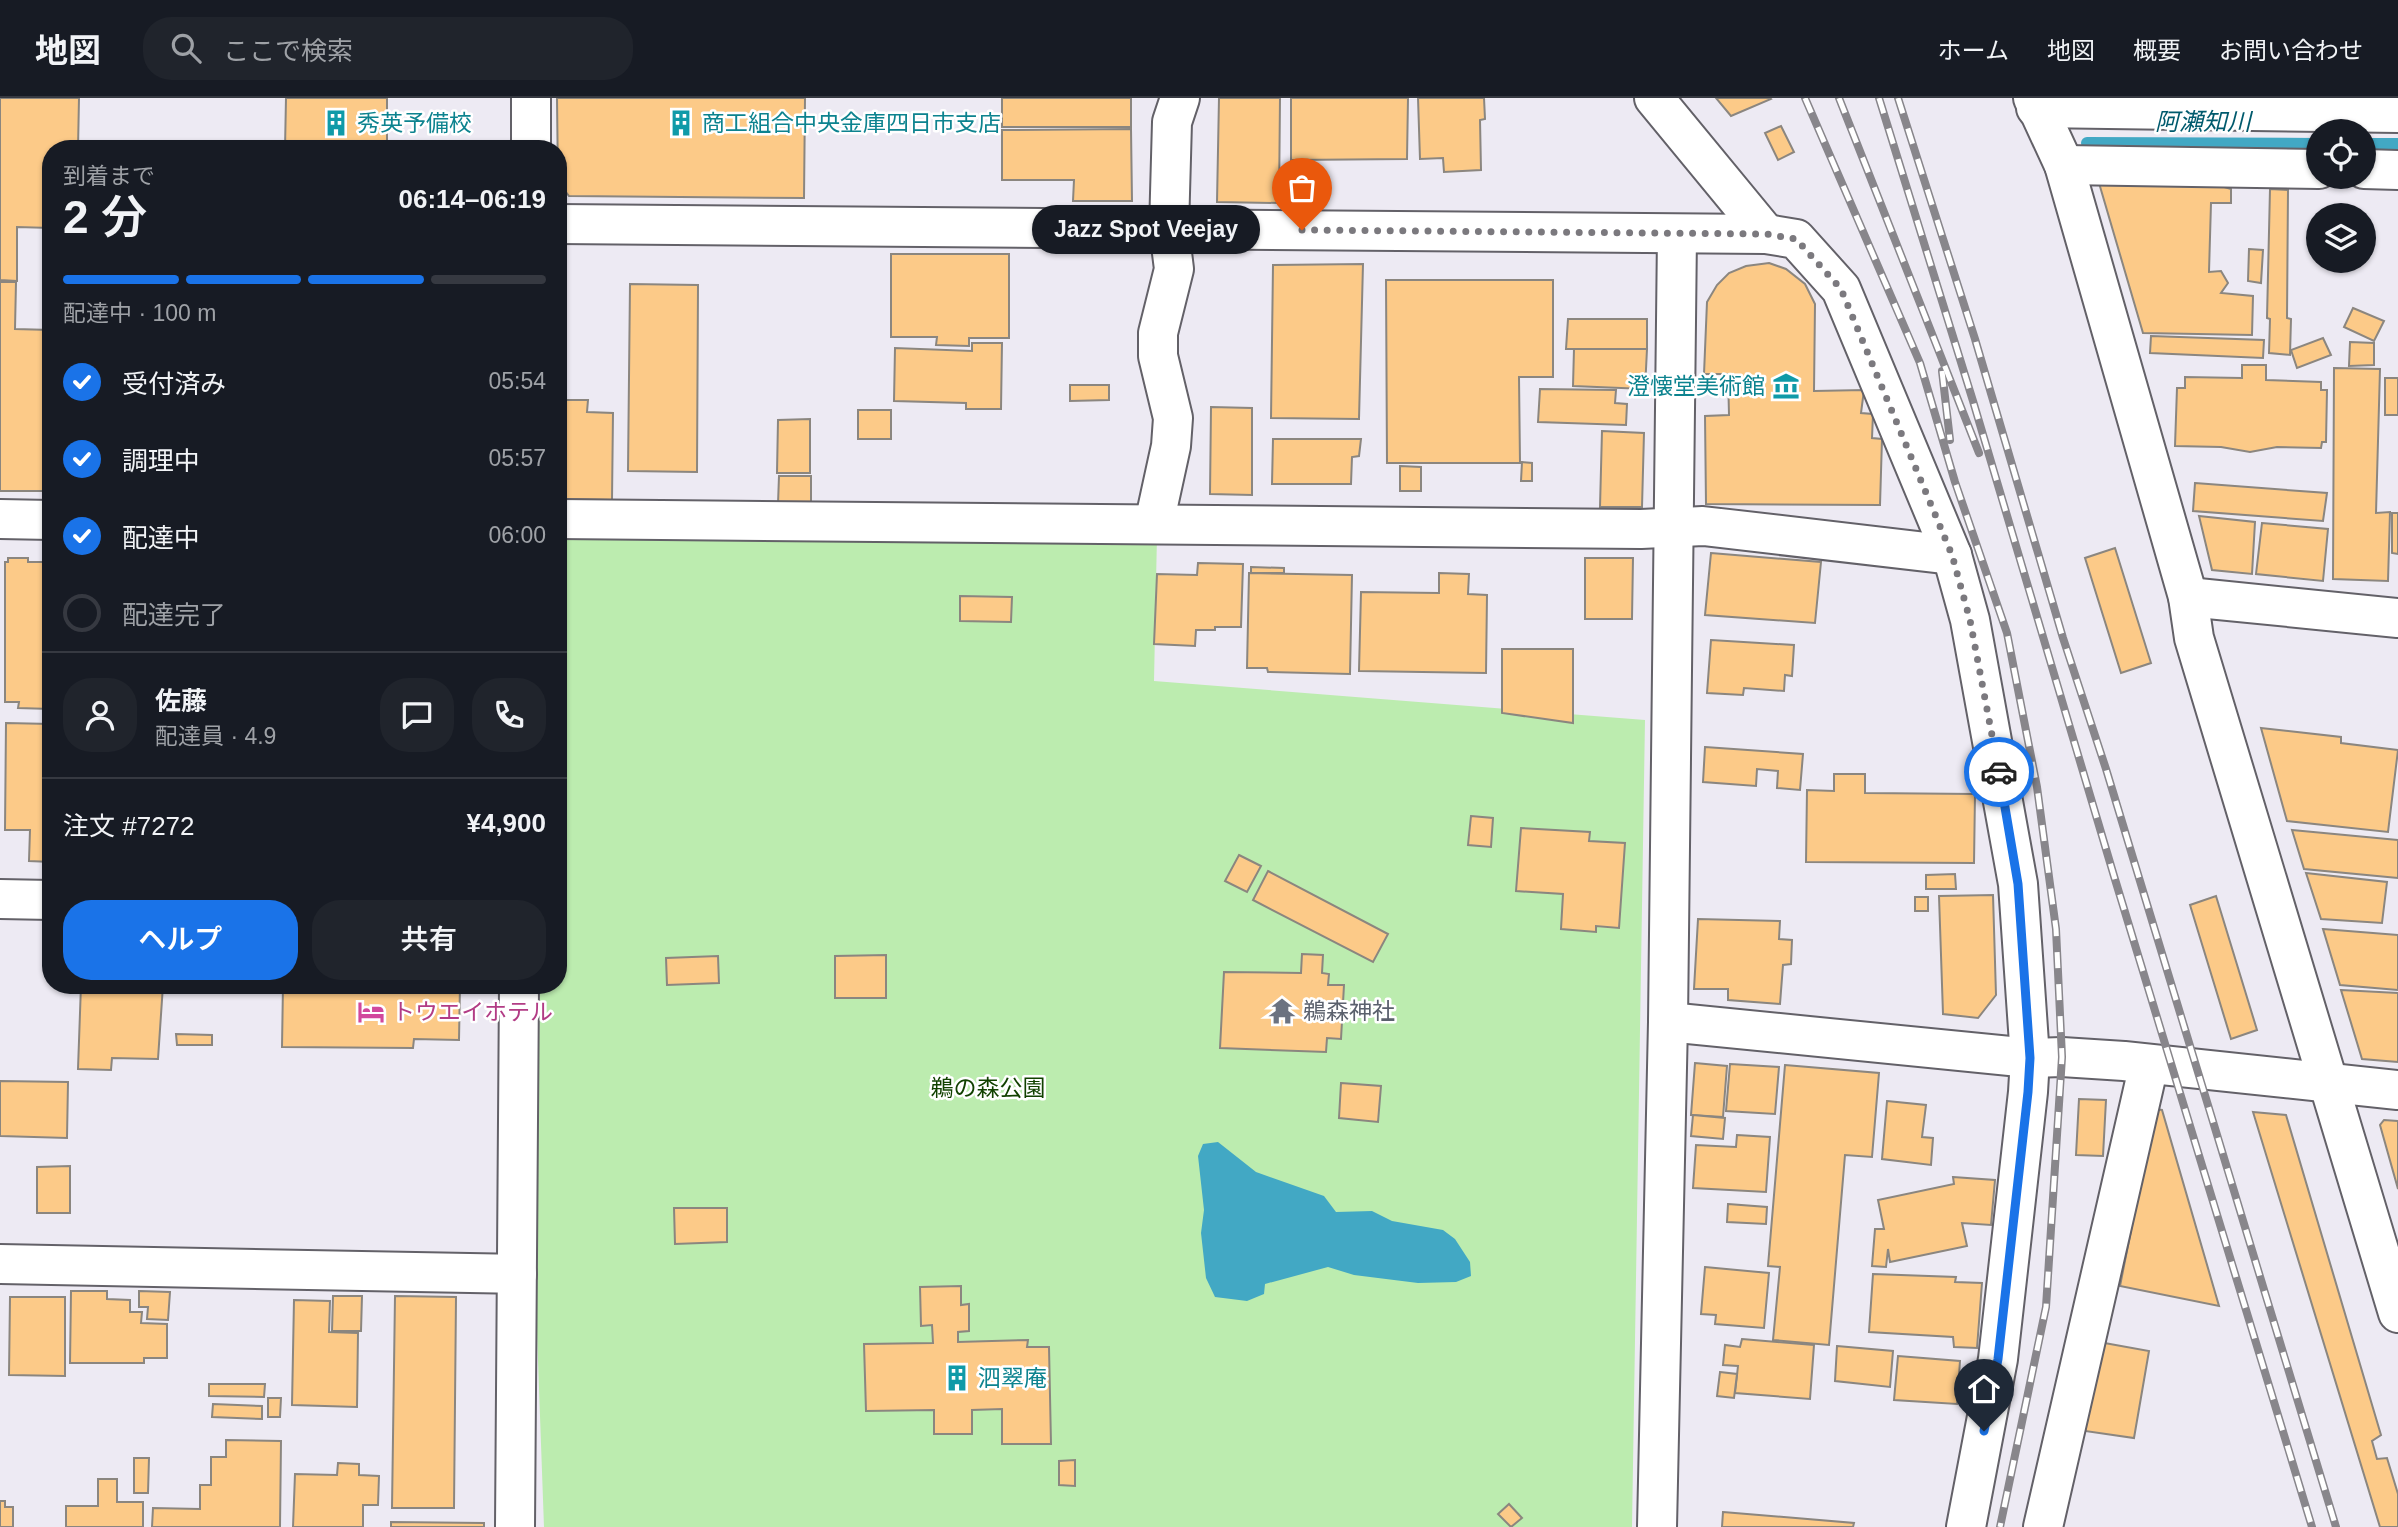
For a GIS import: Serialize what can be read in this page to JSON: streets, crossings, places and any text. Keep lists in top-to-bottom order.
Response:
{
  "water": ["阿瀬知川"],
  "parks": ["鵜の森公園"],
  "places": {
    "building": ["秀英予備校", "商工組合中央金庫四日市支店", "泗翠庵"],
    "other": ["Jazz Spot Veejay"],
    "museum": ["澄懐堂美術館"],
    "temple": ["鵜森神社"],
    "hotel": ["トウエイホテル"]
  },
  "page": {
    "header": "地図",
    "search": "ここで検索",
    "nav": [
      "ホーム",
      "地図",
      "概要",
      "お問い合わせ"
    ],
    "heading": ["2 分", "到着まで", "06:14–06:19"],
    "panel": [
      "佐藤",
      "配達員 · 4.9",
      "注文 #7272",
      "¥4,900"
    ],
    "bubble": "Jazz Spot Veejay",
    "bar": "配達中 · 100 m",
    "list": [
      ["受付済み", "05:54"],
      ["調理中", "05:57"],
      ["配達中", "06:00"],
      "配達完了"
    ],
    "buttons": ["ヘルプ", "共有"]
  }
}
